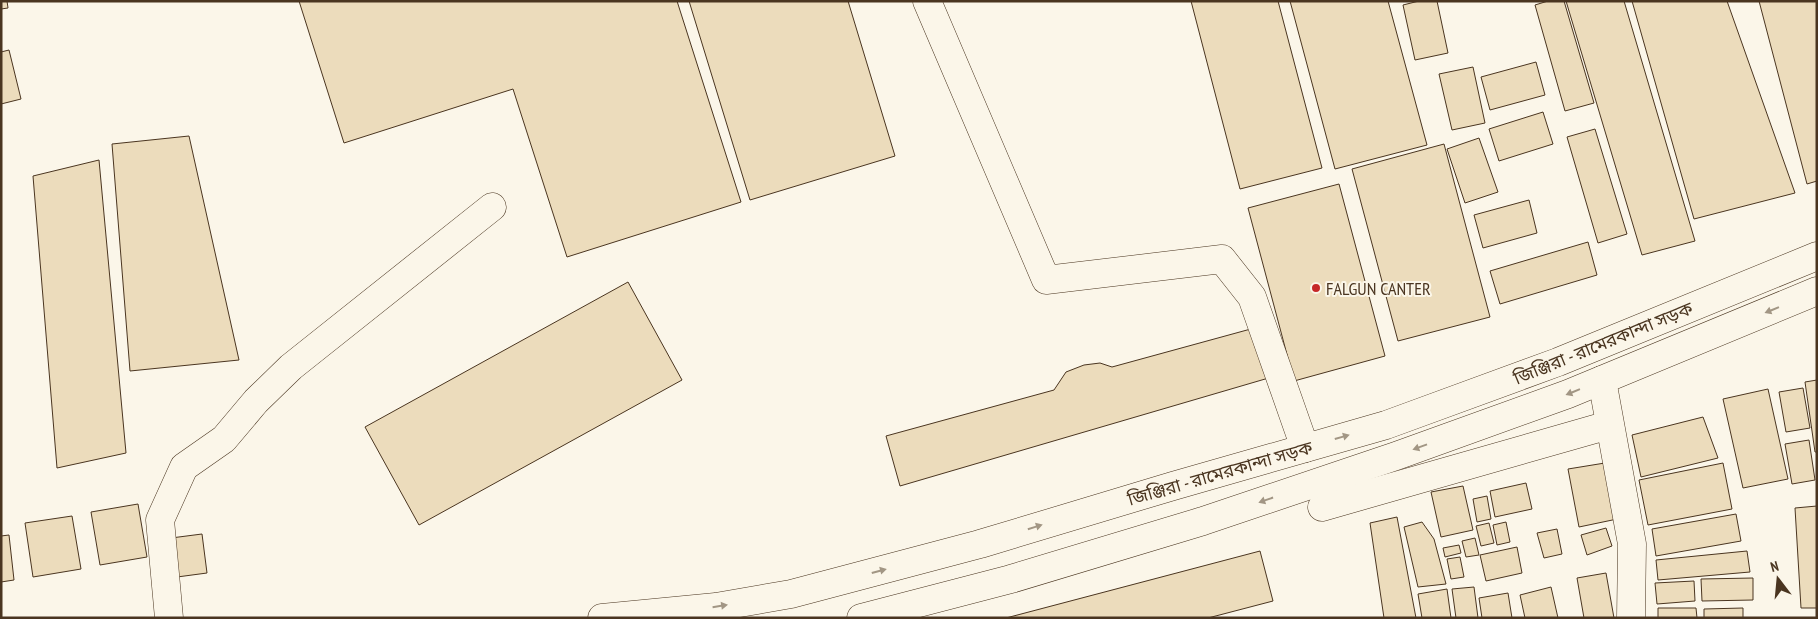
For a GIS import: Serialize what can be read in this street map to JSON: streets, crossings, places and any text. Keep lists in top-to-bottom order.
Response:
{
  "streets": {
    "main road": ["জিঞ্জিরা - রামেরকান্দা সড়ক"]
  },
  "places": ["FALGUN CANTER"],
  "north": "top"
}
